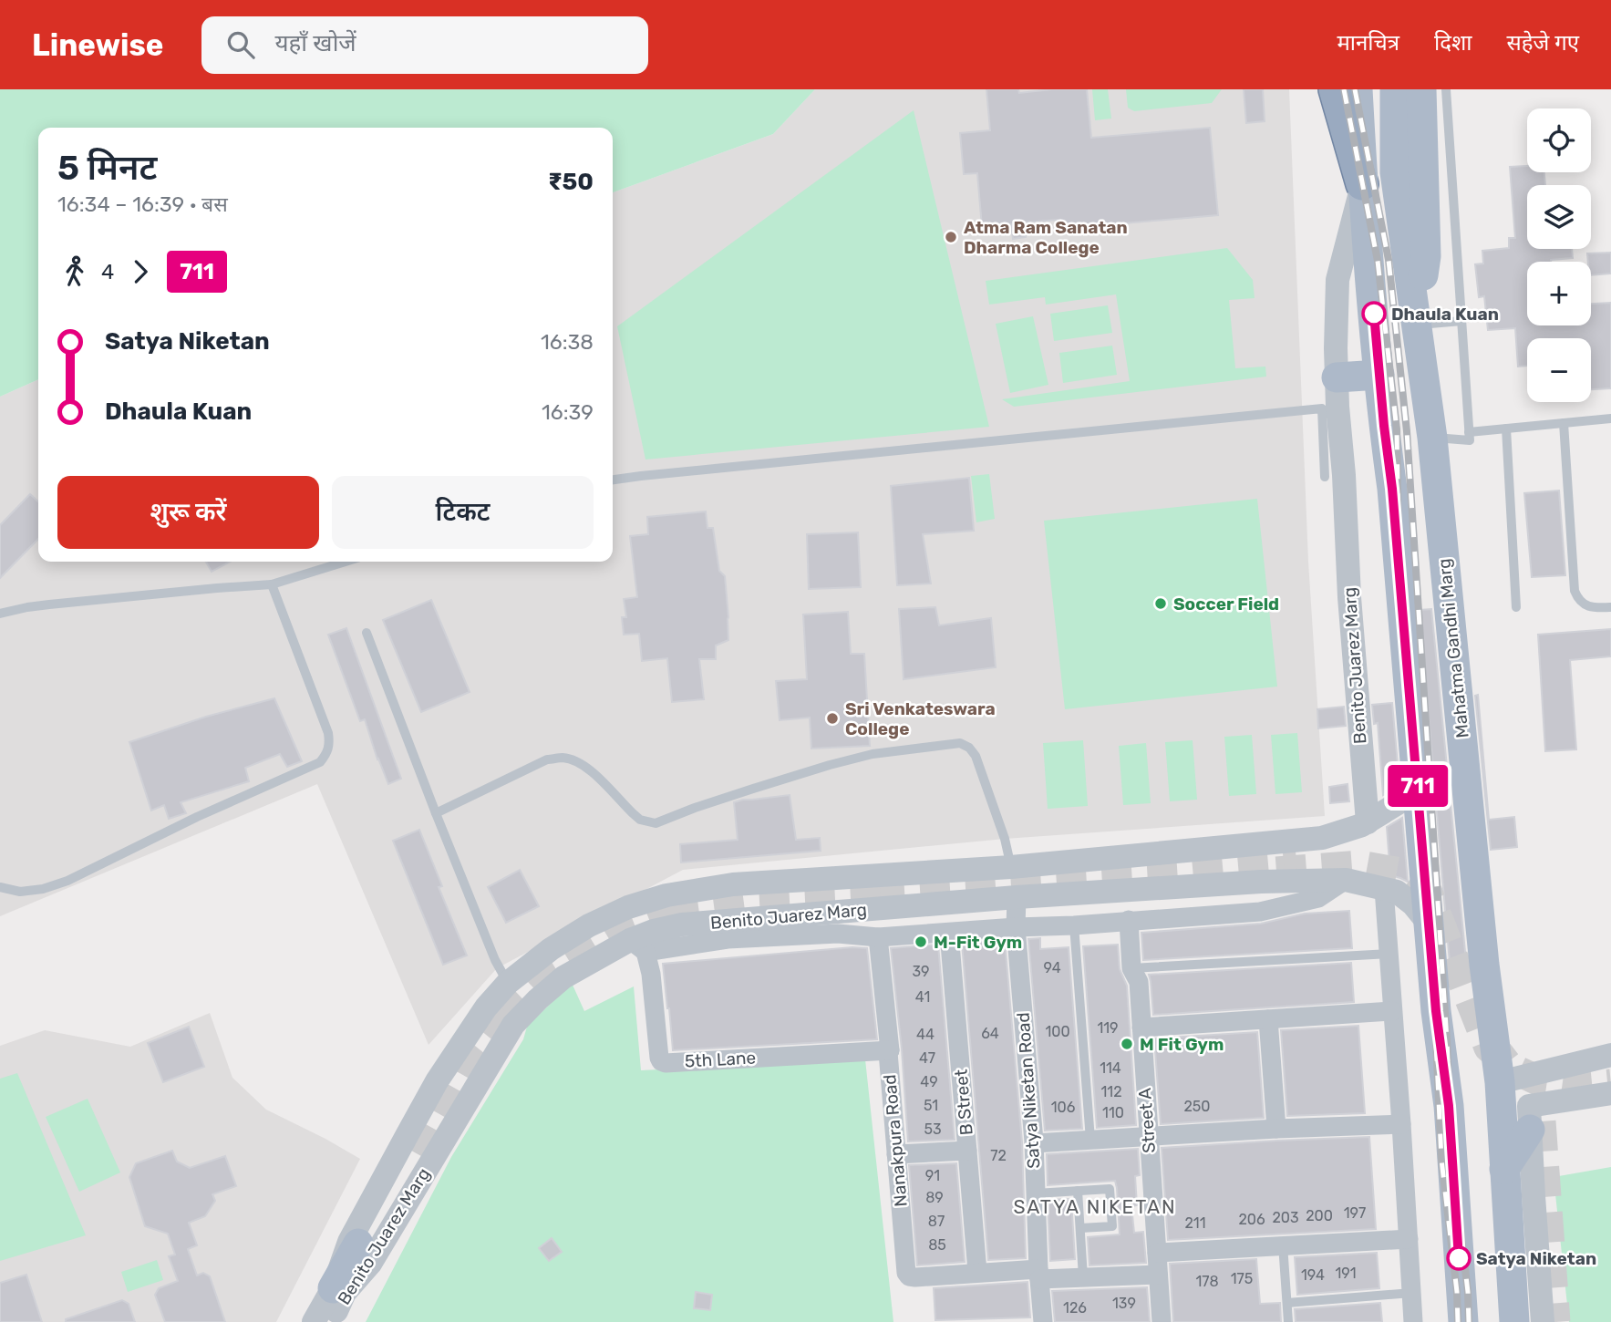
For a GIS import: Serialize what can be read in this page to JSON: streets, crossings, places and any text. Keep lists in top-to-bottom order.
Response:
{
  "streets": {
    "main road": ["Mahatma Gandhi Marg"],
    "street": [
      "Benito Juarez Marg",
      "5th Lane",
      "Satya Niketan Road",
      "B Street",
      "Street A",
      "Nanakpura Road"
    ]
  },
  "crossings": [
    ["Benito Juarez Marg", "5th Lane"],
    ["Benito Juarez Marg", "Satya Niketan Road"],
    ["5th Lane", "Nanakpura Road"],
    ["B Street", "Nanakpura Road"]
  ],
  "districts": ["SATYA NIKETAN"],
  "places": [
    "Atma Ram Sanatan Dharma College",
    "Dhaula Kuan",
    "Soccer Field",
    "Sri Venkateswara College",
    "M-Fit Gym",
    "M Fit Gym",
    "Satya Niketan"
  ],
  "lines": ["bus line 711"],
  "house_numbers": [
    "94",
    "39",
    "41",
    "119",
    "100",
    "64",
    "44",
    "47",
    "114",
    "49",
    "112",
    "51",
    "250",
    "106",
    "110",
    "53",
    "72",
    "91",
    "89",
    "197",
    "200",
    "203",
    "206",
    "87",
    "211",
    "85",
    "191",
    "194",
    "175",
    "178",
    "139",
    "126"
  ],
  "page": {
    "header": "Linewise",
    "search": "यहाँ खोजें",
    "nav": ["मानचित्र", "दिशा", "सहेजे गए"],
    "on_map": "711",
    "map_buttons": ["+", "−"],
    "heading": ["5 मिनट", "16:34 – 16:39 · बस", "₹50"],
    "legs": ["4", "711"],
    "list": [
      {
        "name": "Satya Niketan",
        "value": "16:38"
      },
      {
        "name": "Dhaula Kuan",
        "value": "16:39"
      }
    ],
    "buttons": ["शुरू करें", "टिकट"]
  }
}
